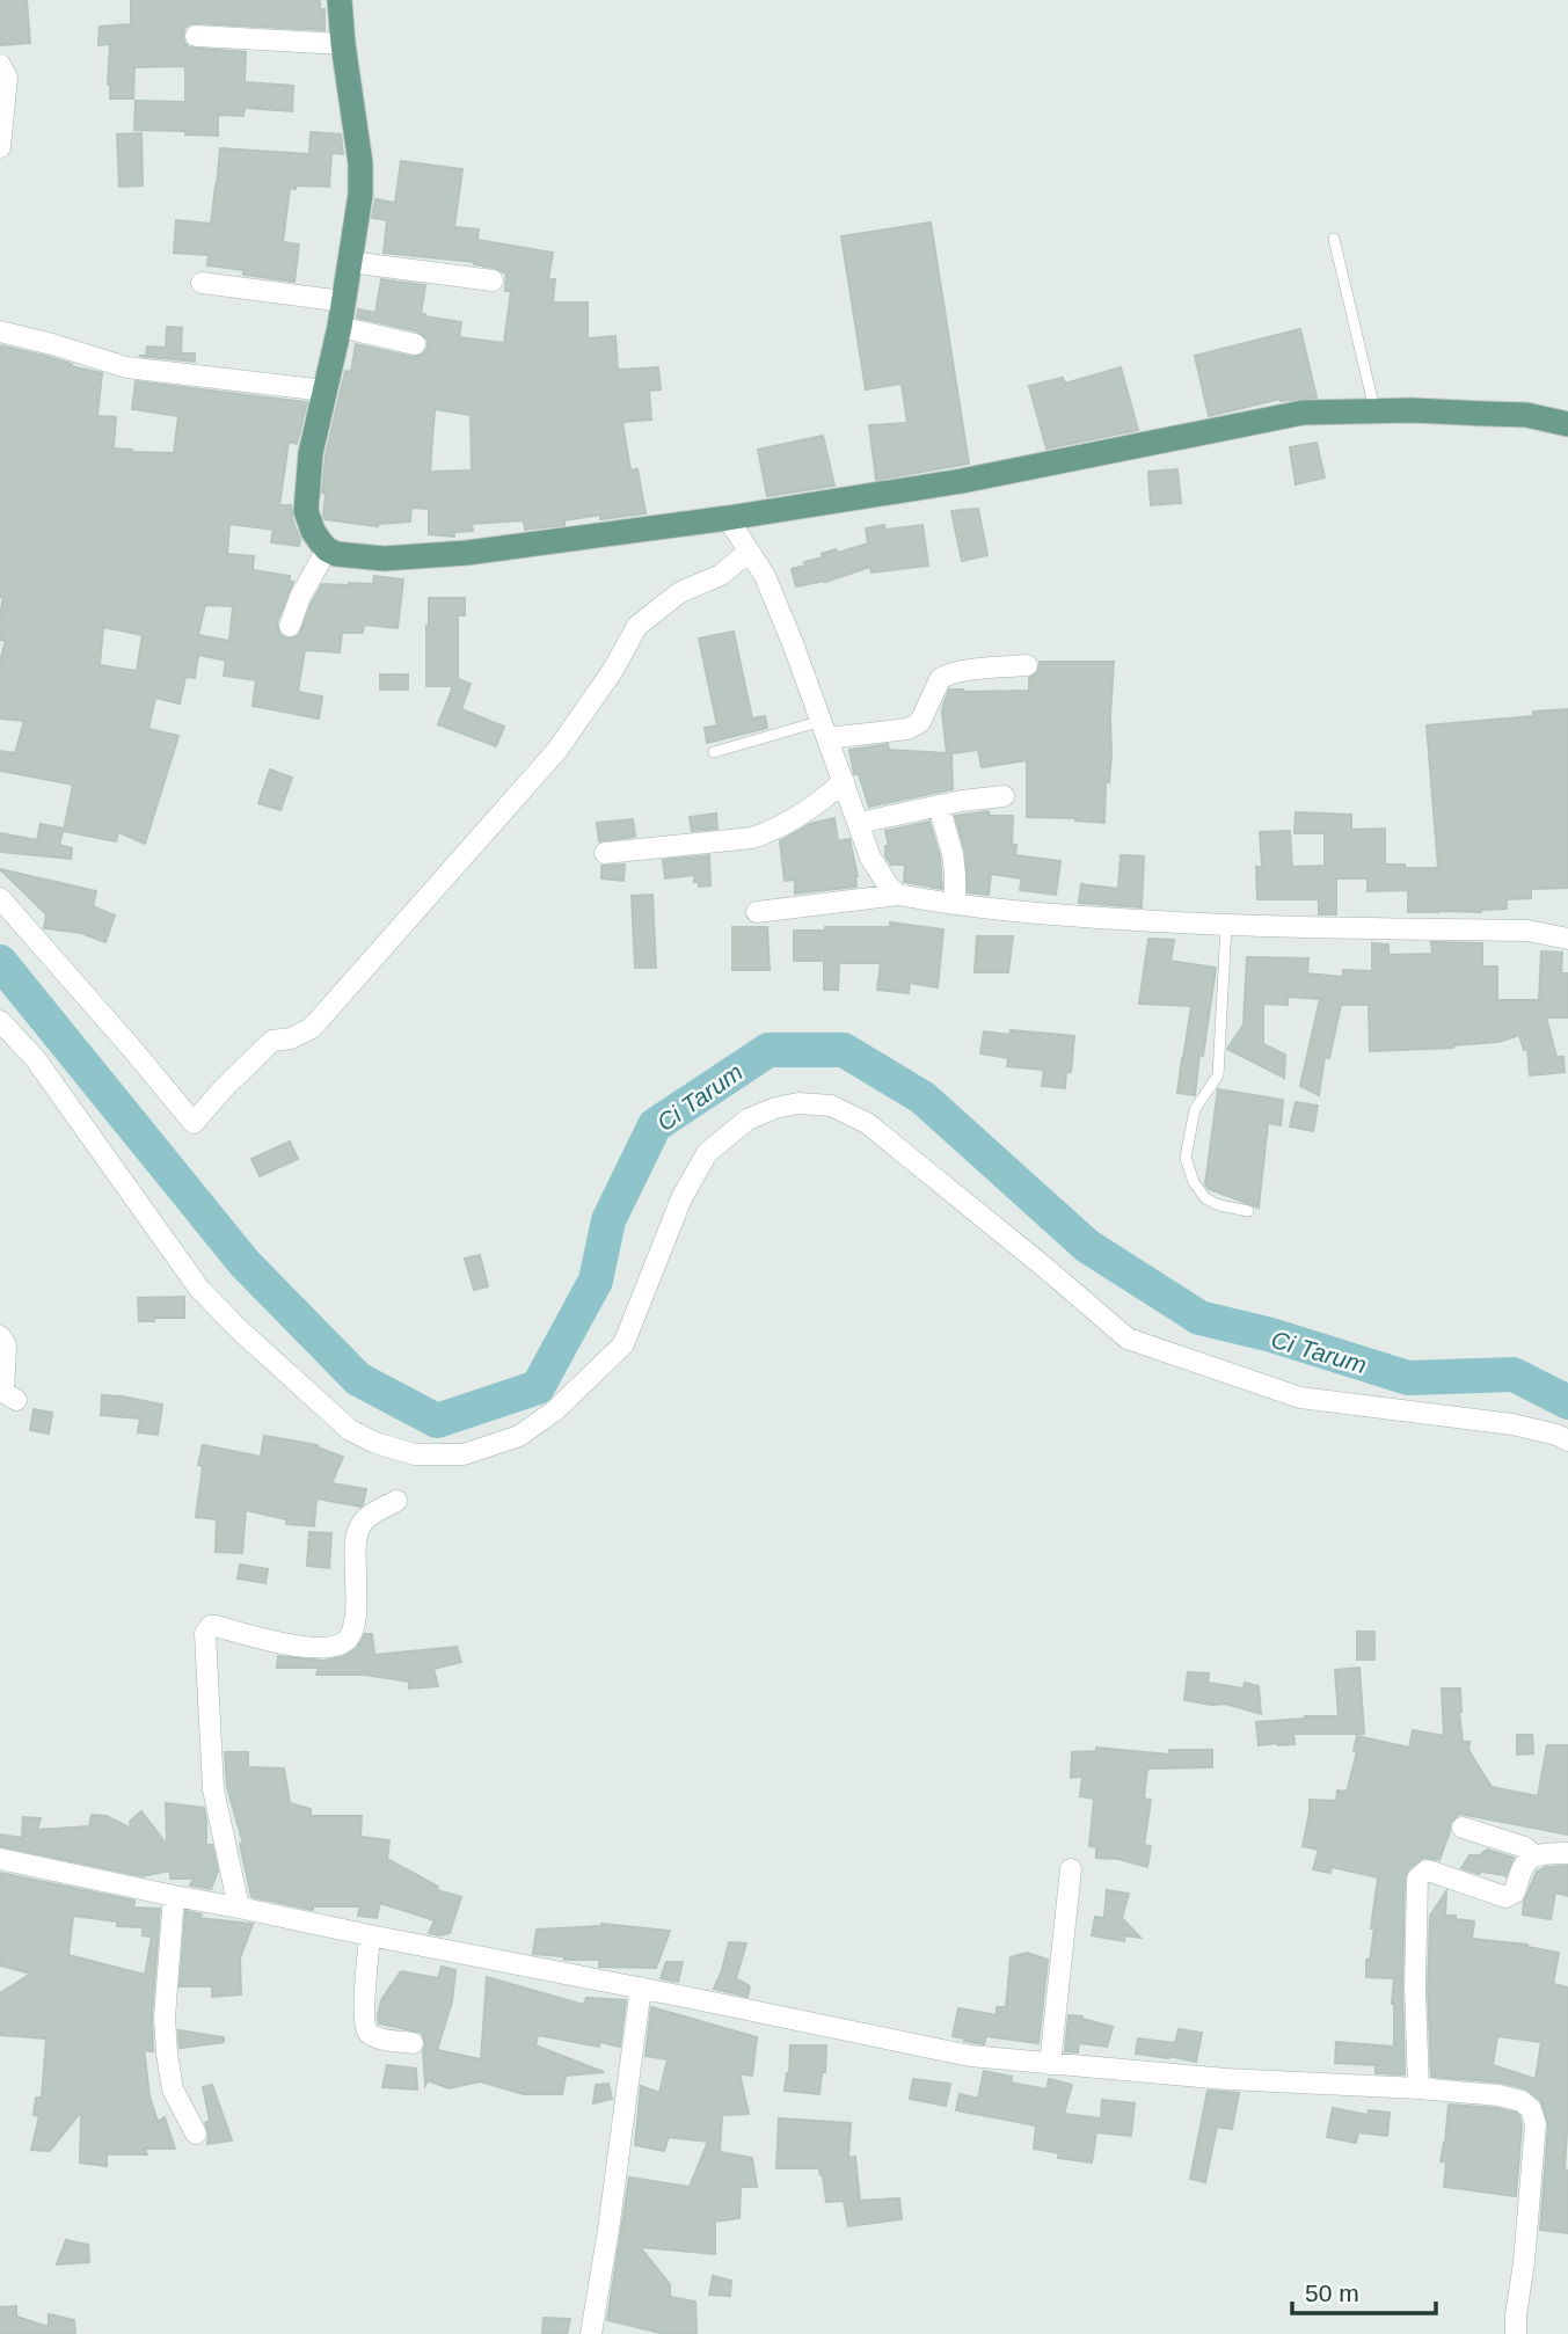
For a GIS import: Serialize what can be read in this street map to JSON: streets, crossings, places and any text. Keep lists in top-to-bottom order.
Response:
{
  "water": ["Ci Tarum"],
  "scale_bar": "50 m"
}
